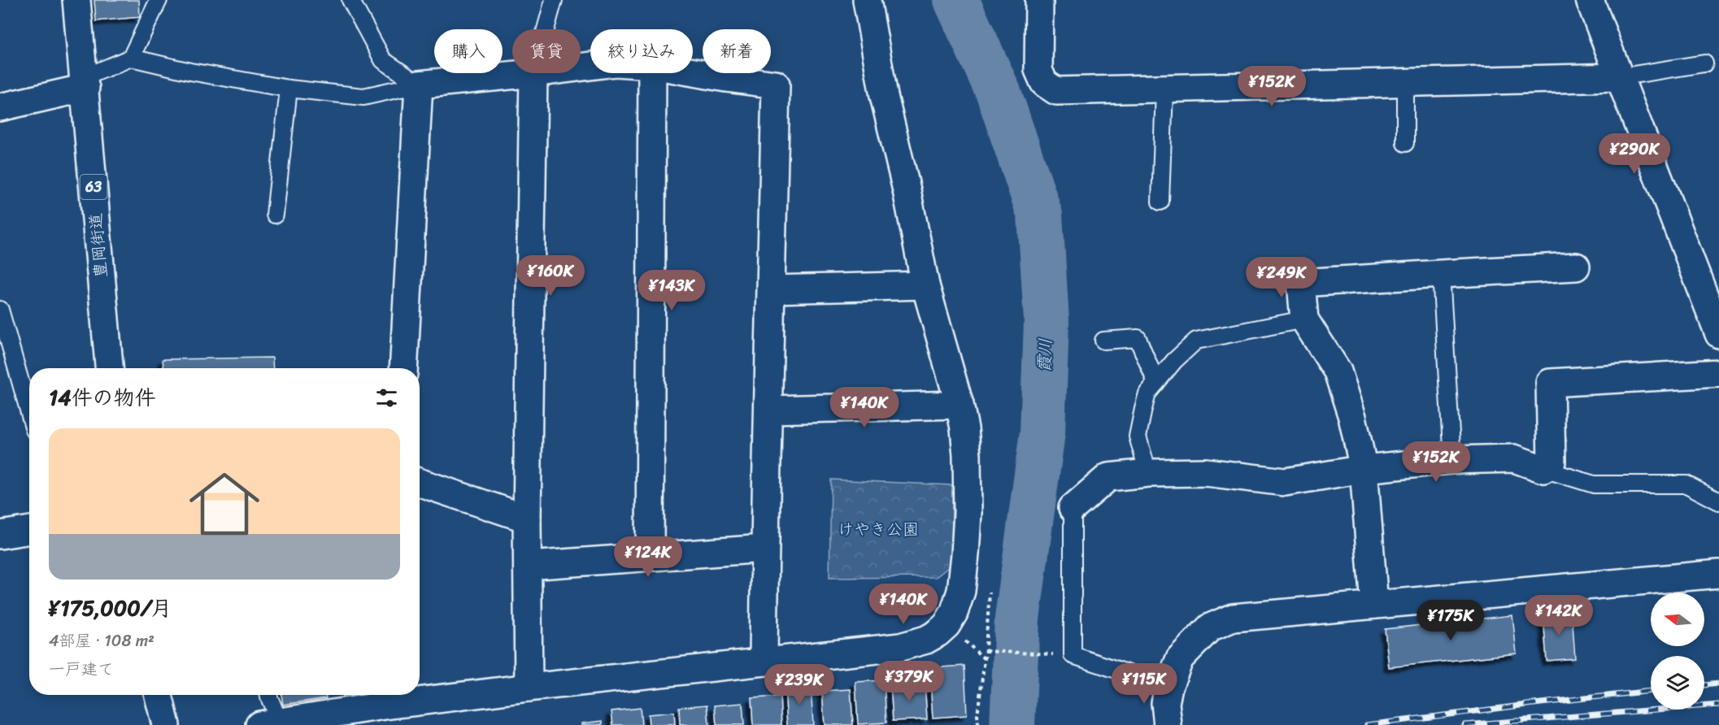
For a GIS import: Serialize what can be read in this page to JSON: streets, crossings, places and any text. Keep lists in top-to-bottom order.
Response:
{
  "streets": {
    "street": ["63", "豊岡街道"]
  },
  "water": ["霞川"],
  "parks": ["けやき公園"],
  "north": "left",
  "page": {
    "chip": [
      "購入",
      "賃貸",
      "絞り込み",
      "新着"
    ],
    "price": [
      "¥152K",
      "¥290K",
      "¥160K",
      "¥249K",
      "¥143K",
      "¥140K",
      "¥152K",
      "¥124K",
      "¥140K",
      "¥142K",
      "¥175K",
      "¥379K",
      "¥115K",
      "¥239K"
    ],
    "heading": "14件の物件",
    "list": [
      {
        "name": "¥175,000/月",
        "note": "4部屋 · 108 m² · 一戸建て"
      }
    ]
  }
}
